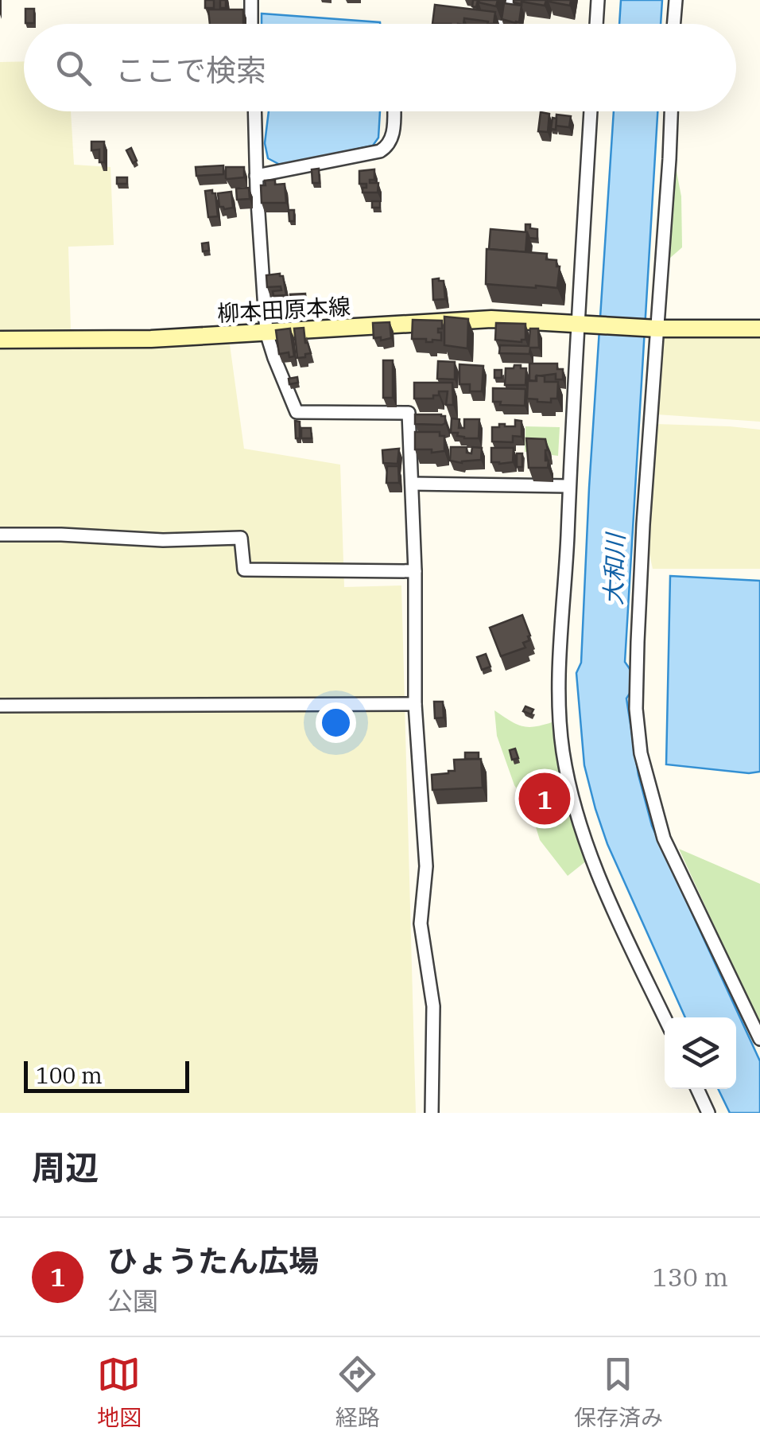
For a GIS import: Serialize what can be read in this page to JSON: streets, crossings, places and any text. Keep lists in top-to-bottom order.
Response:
{
  "streets": {
    "main road": ["柳本田原本線"]
  },
  "water": ["大和川"],
  "scale_bar": "100 m",
  "page": {
    "search": "ここで検索",
    "pins": "1",
    "scale": "100 m",
    "heading": "周辺",
    "list": [
      {
        "mark": "1",
        "name": "ひょうたん広場",
        "note": "公園",
        "value": "130 m"
      }
    ],
    "nav": ["地図", "経路", "保存済み"]
  }
}
